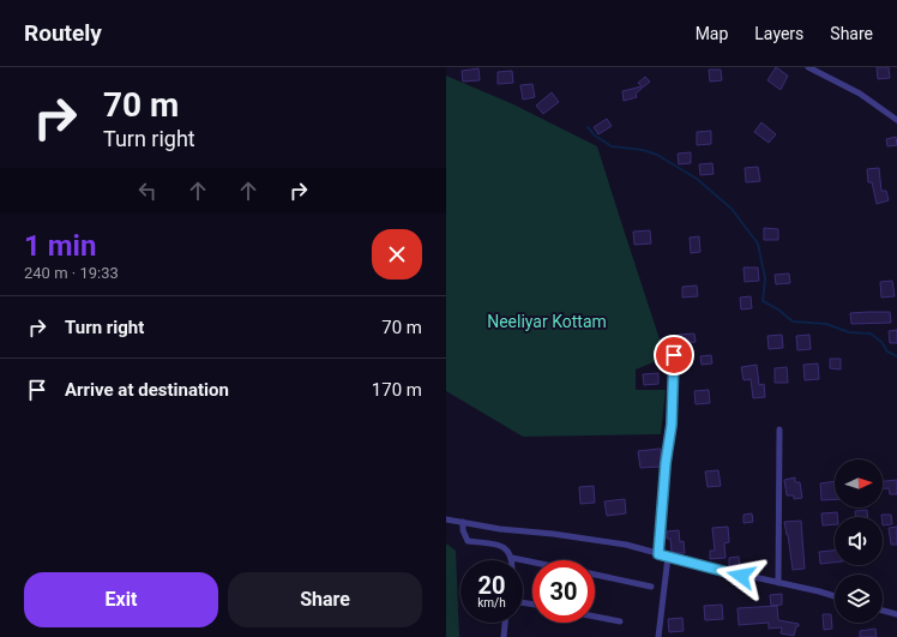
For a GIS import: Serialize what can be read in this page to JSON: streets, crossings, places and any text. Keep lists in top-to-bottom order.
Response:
{
  "parks": ["Neeliyar Kottam"],
  "north": "right",
  "page": {
    "header": "Routely",
    "nav": ["Map", "Layers", "Share"],
    "turn": ["70 m", "Turn right"],
    "heading": ["1 min", "240 m · 19:33"],
    "list": [
      {
        "name": "Turn right",
        "value": "70 m"
      },
      {
        "name": "Arrive at destination",
        "value": "170 m"
      }
    ],
    "speed": "20 km/h",
    "limit": "30",
    "buttons": ["Exit", "Share"]
  }
}
